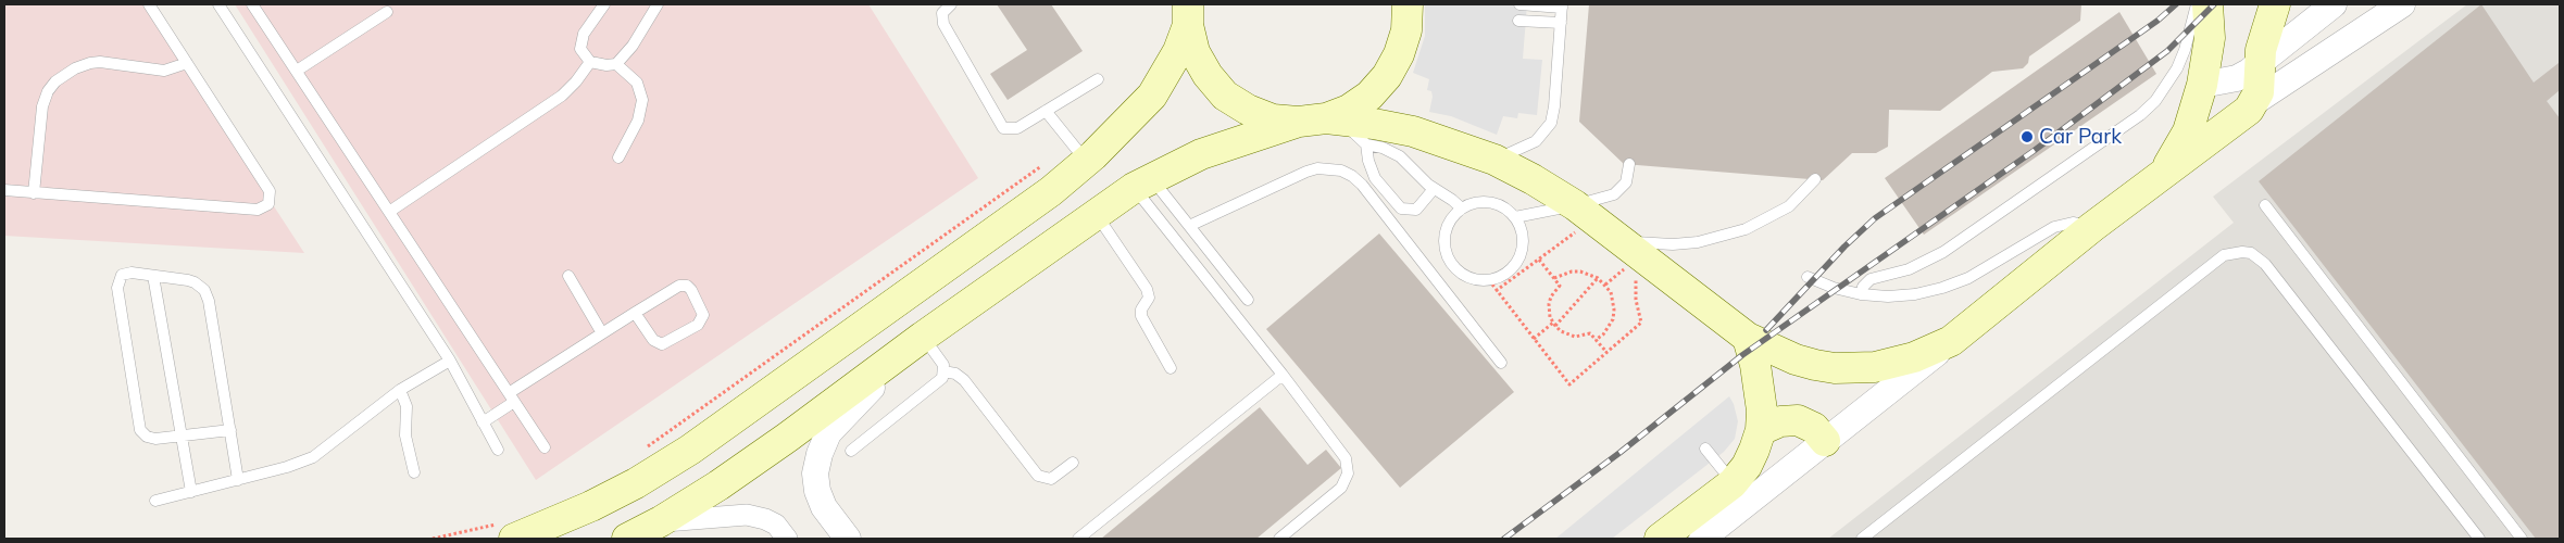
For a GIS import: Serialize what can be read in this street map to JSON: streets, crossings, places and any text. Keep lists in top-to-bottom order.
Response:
{
  "places": ["Car Park"]
}
